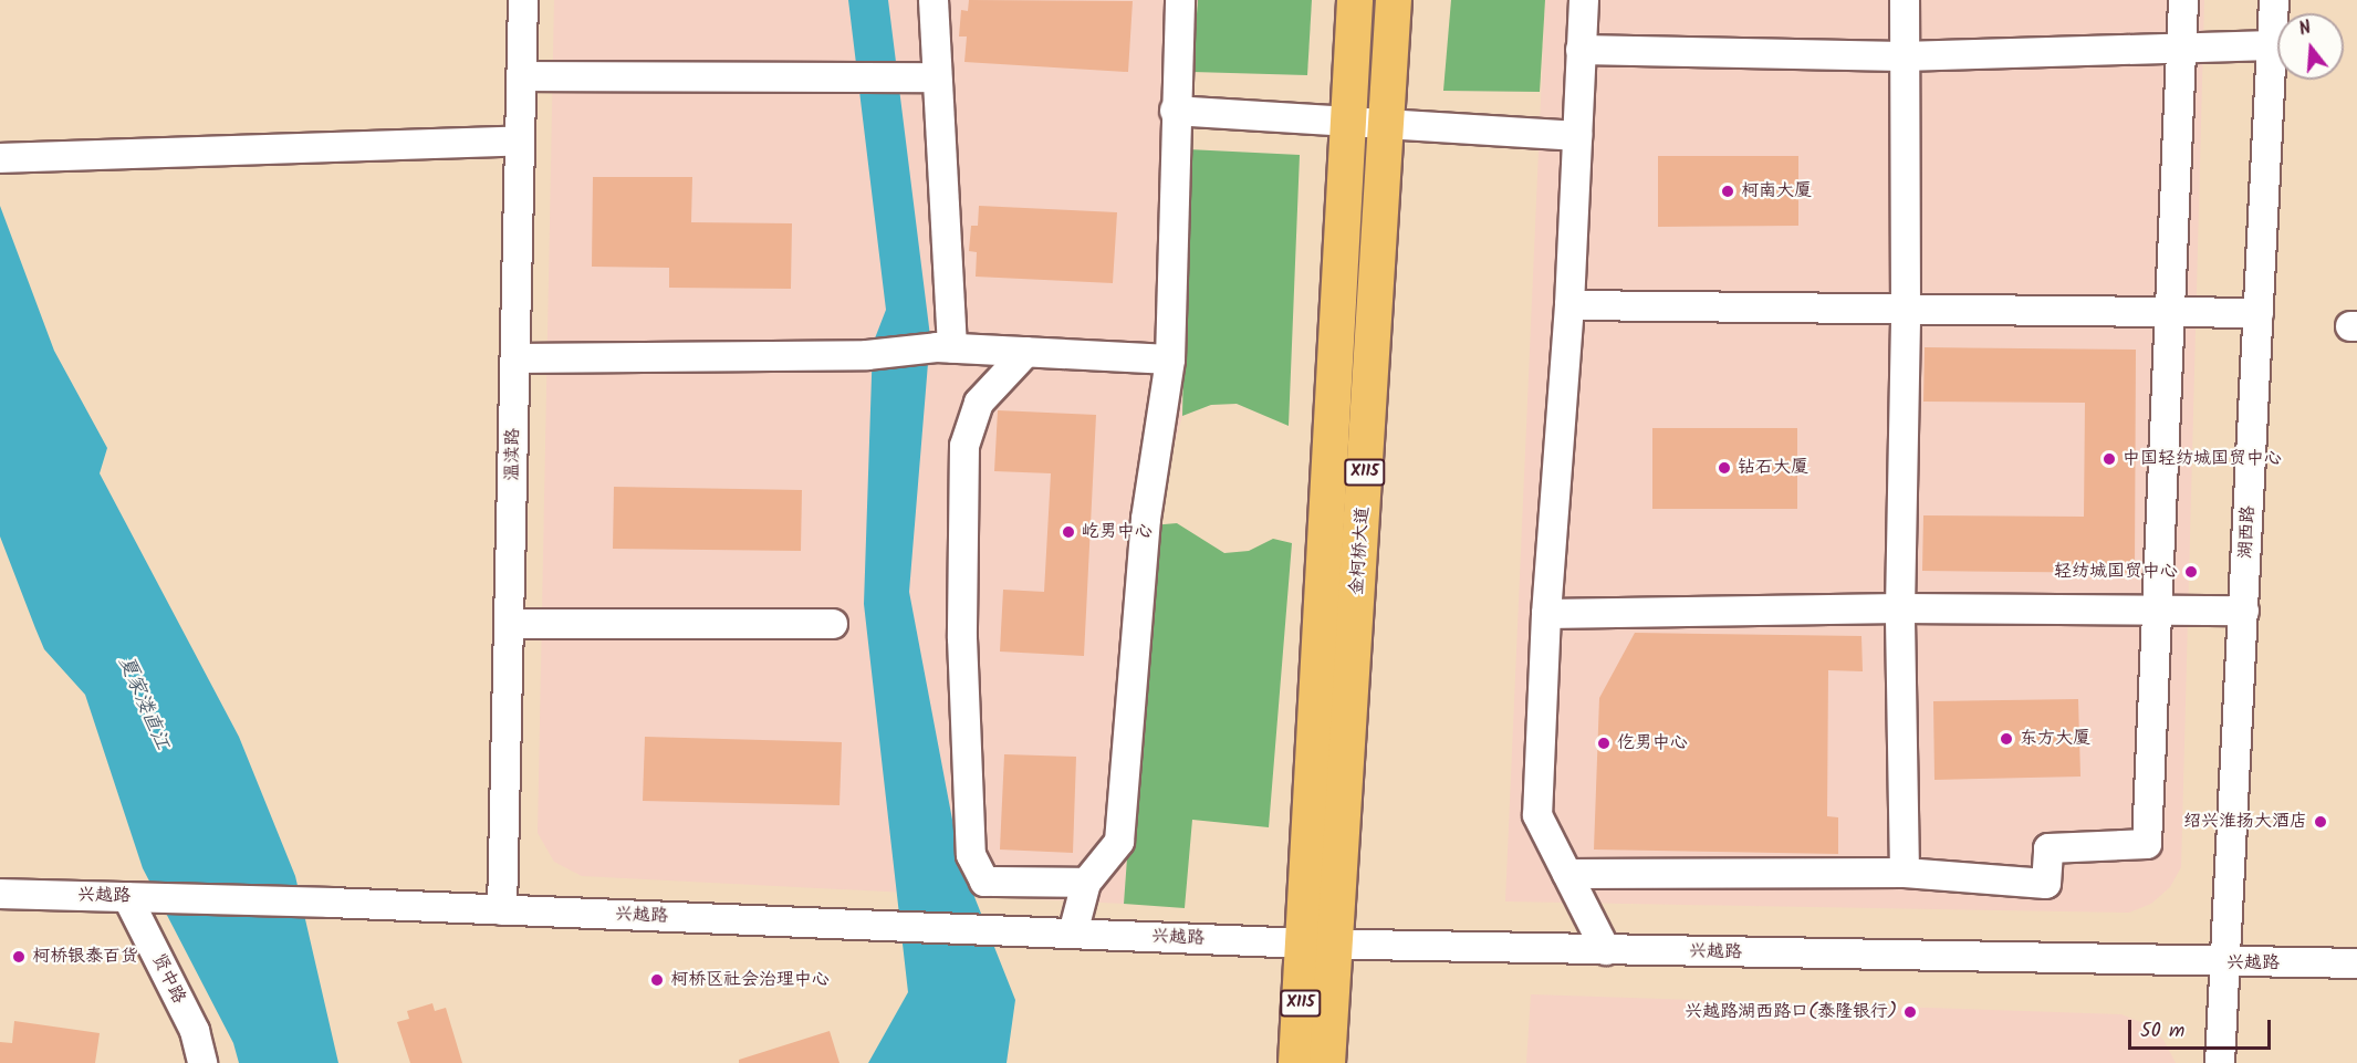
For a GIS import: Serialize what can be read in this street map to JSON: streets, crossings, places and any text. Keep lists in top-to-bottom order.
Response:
{
  "streets": {
    "main road": ["X115", "金柯桥大道"],
    "street": [
      "温渎路",
      "湖西路",
      "兴越路",
      "贤中路"
    ]
  },
  "crossings": [
    ["温渎路", "兴越路"],
    ["湖西路", "兴越路"],
    ["金柯桥大道", "兴越路"],
    ["兴越路", "贤中路"]
  ],
  "water": ["夏家溇直江"],
  "places": [
    "柯南大厦",
    "中国轻纺城国贸中心",
    "钻石大厦",
    "屹男中心",
    "轻纺城国贸中心",
    "东方大厦",
    "仡男中心",
    "绍兴淮扬大酒店",
    "柯桥银泰百货",
    "柯桥区社会治理中心",
    "兴越路湖西路口(泰隆银行)"
  ],
  "scale_bar": "50 m",
  "north": "top"
}
